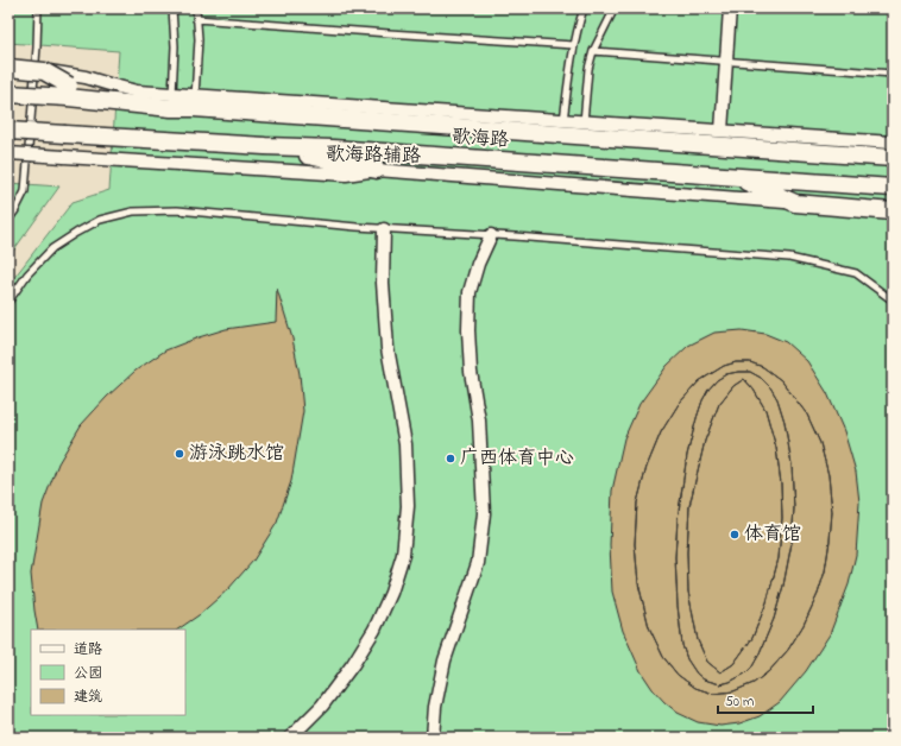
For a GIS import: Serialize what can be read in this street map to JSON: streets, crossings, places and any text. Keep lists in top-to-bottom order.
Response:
{
  "streets": {
    "main road": ["歌海路"],
    "street": ["歌海路辅路"]
  },
  "places": ["游泳跳水馆", "广西体育中心", "体育馆"],
  "legend": ["道路", "公园", "建筑"],
  "scale_bar": "50 m"
}
